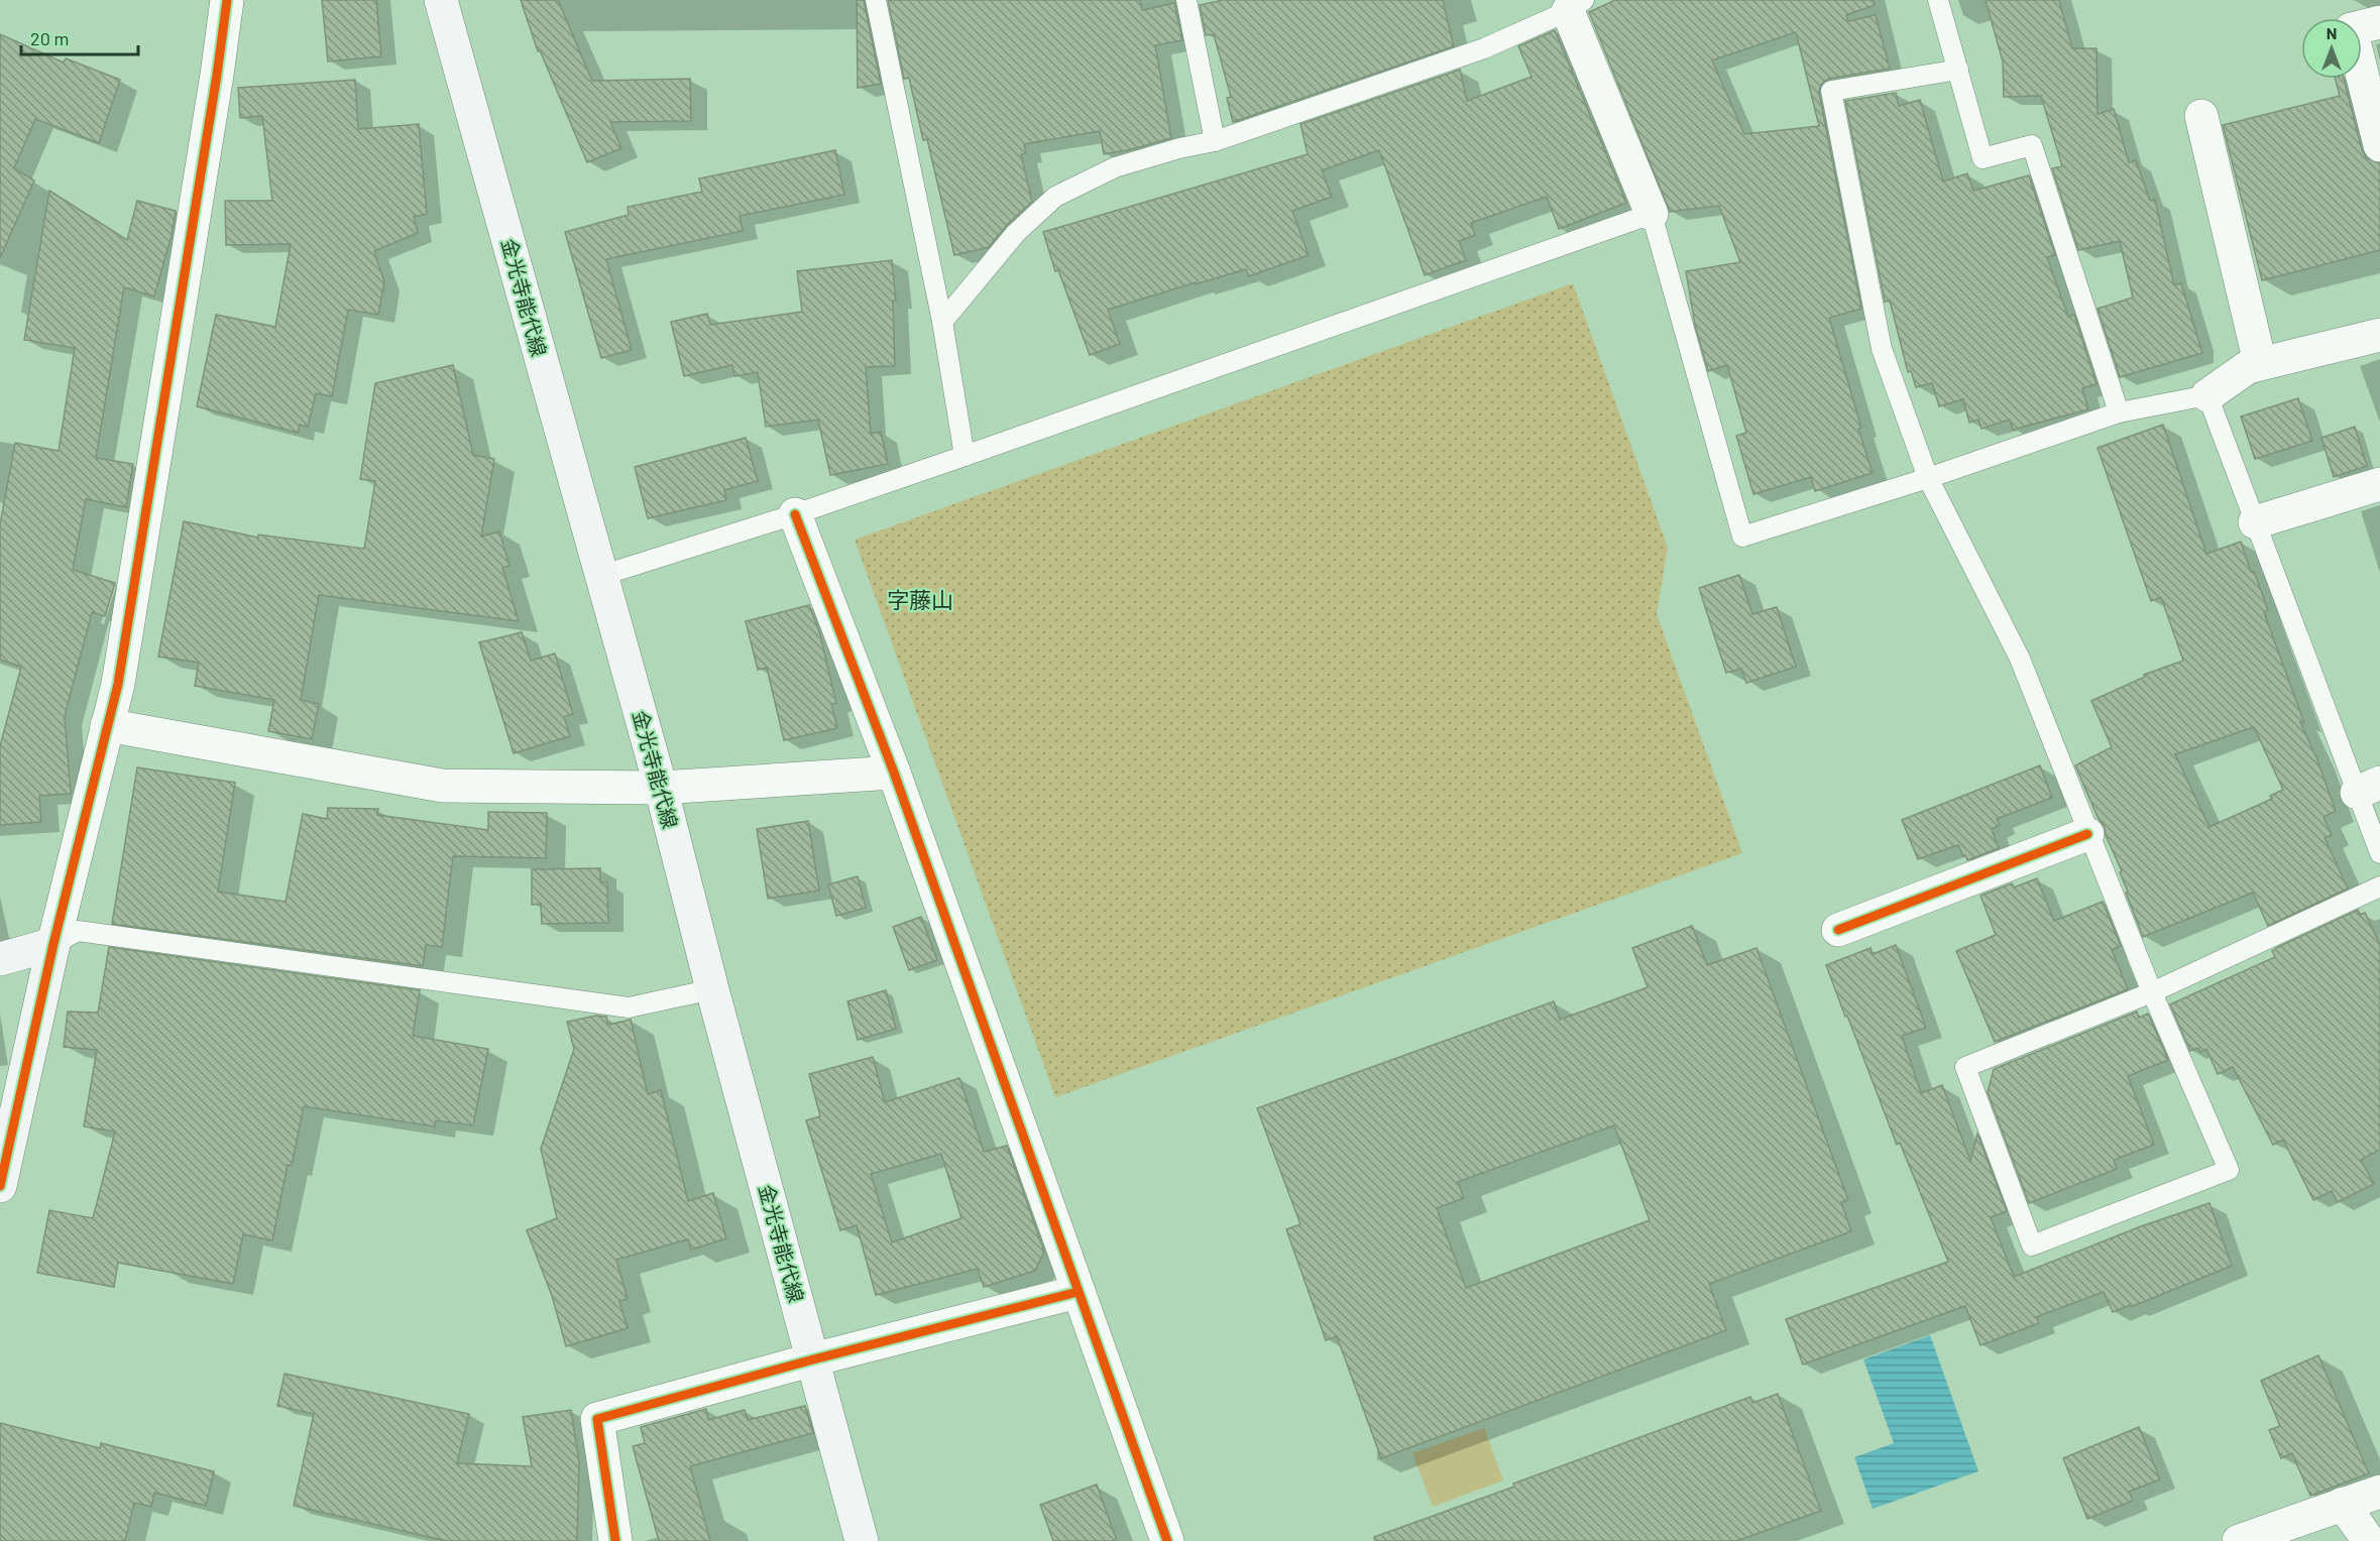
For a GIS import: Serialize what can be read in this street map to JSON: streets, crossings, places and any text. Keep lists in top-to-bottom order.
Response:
{
  "streets": {
    "main road": ["金光寺能代線"]
  },
  "districts": ["字藤山"],
  "scale_bar": "20 m",
  "north": "top"
}
